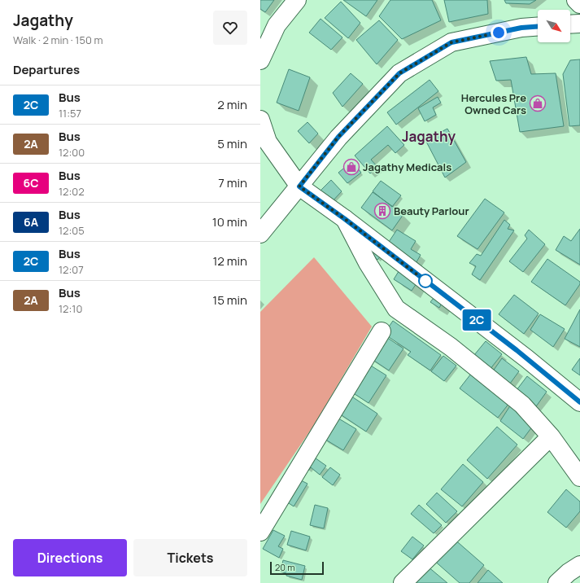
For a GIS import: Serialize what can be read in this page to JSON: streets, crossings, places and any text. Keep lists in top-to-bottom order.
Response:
{
  "districts": ["Jagathy"],
  "places": {
    "shop": ["Hercules Pre Owned Cars", "Jagathy Medicals"],
    "building": ["Beauty Parlour"]
  },
  "lines": ["bus line 2C"],
  "scale_bar": "20 m",
  "north": "bottom right",
  "page": {
    "heading": [
      ["Jagathy", "Walk · 2 min · 150 m"],
      "Departures"
    ],
    "on_map": "2C",
    "list": [
      {
        "mark": "2C",
        "name": "Bus",
        "note": "11:57",
        "value": "2 min"
      },
      {
        "mark": "2A",
        "name": "Bus",
        "note": "12:00",
        "value": "5 min"
      },
      {
        "mark": "6C",
        "name": "Bus",
        "note": "12:02",
        "value": "7 min"
      },
      {
        "mark": "6A",
        "name": "Bus",
        "note": "12:05",
        "value": "10 min"
      },
      {
        "mark": "2C",
        "name": "Bus",
        "note": "12:07",
        "value": "12 min"
      },
      {
        "mark": "2A",
        "name": "Bus",
        "note": "12:10",
        "value": "15 min"
      }
    ],
    "buttons": ["Directions", "Tickets"],
    "scale": "20 m"
  }
}
